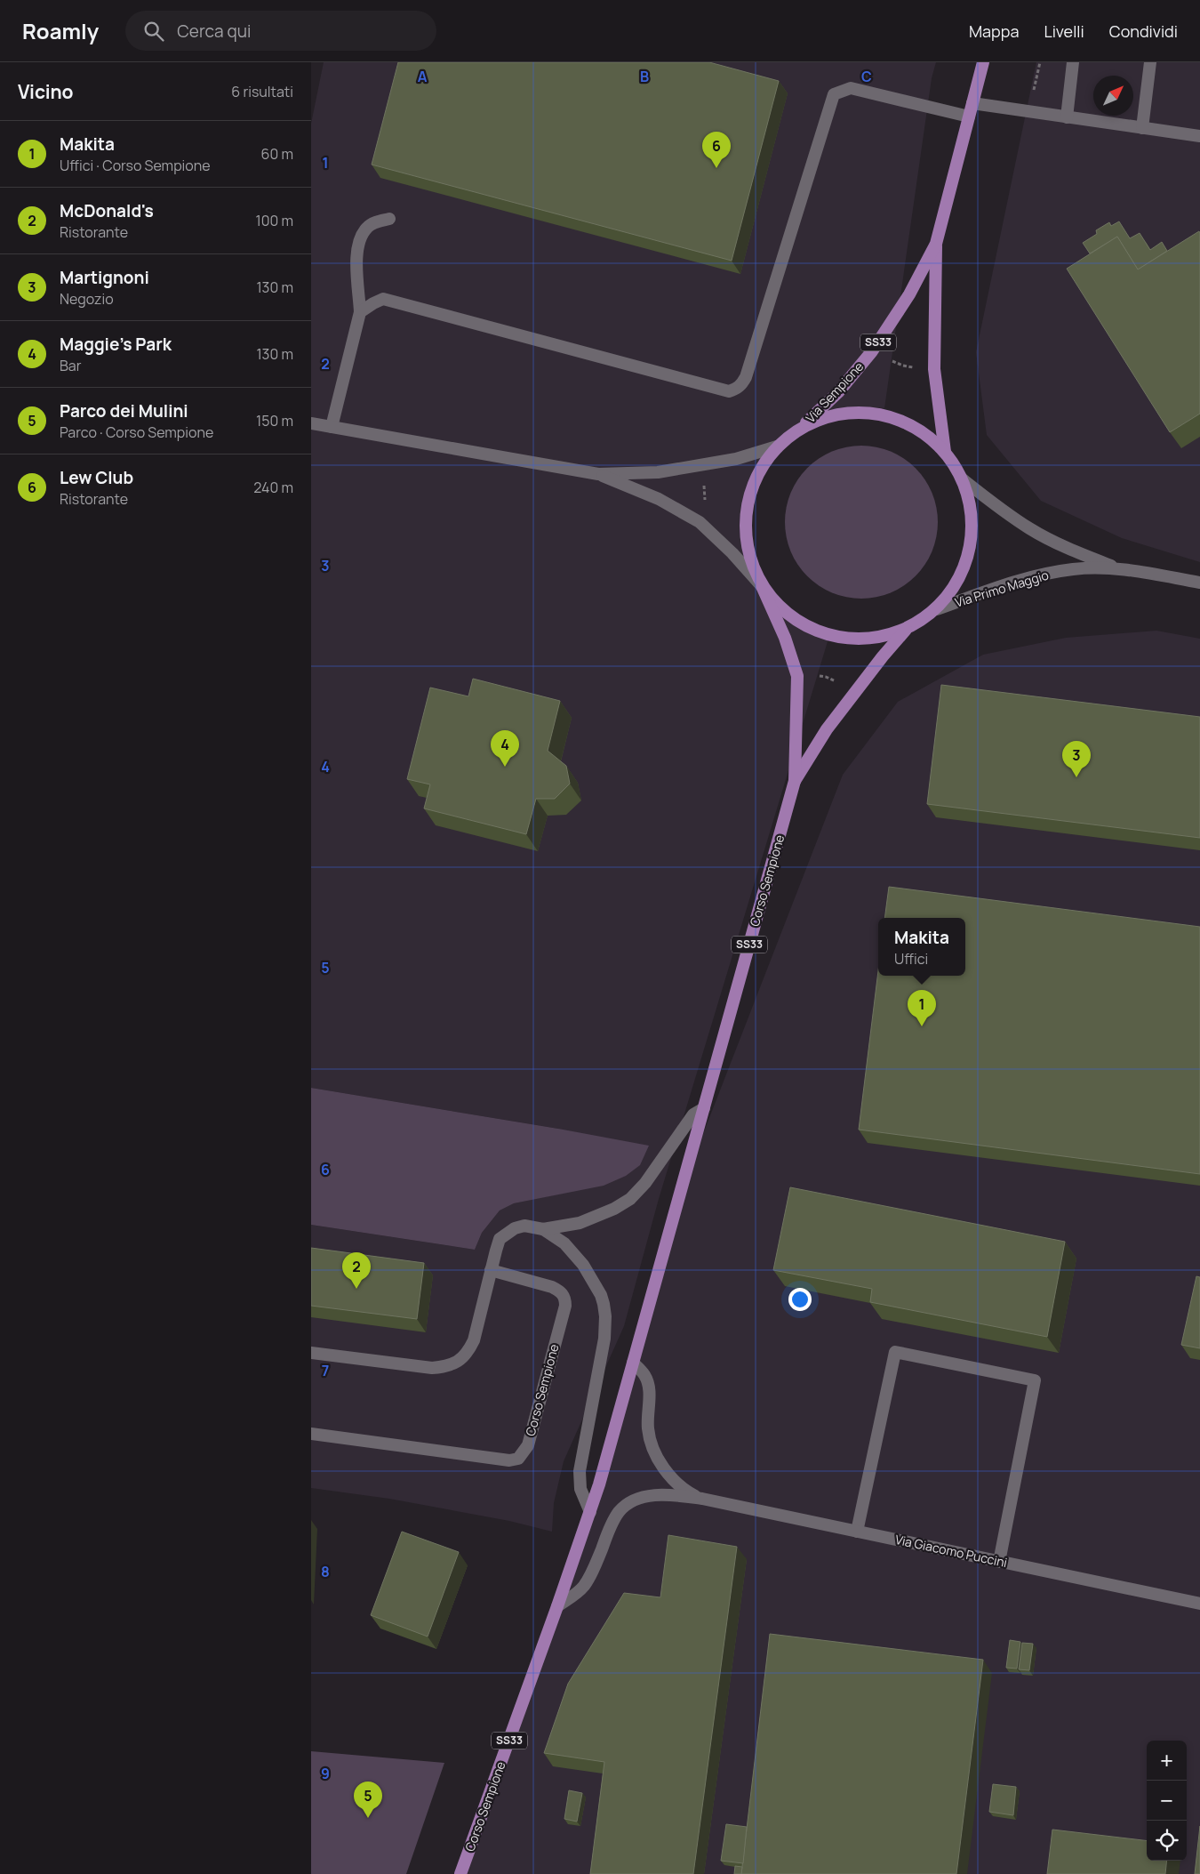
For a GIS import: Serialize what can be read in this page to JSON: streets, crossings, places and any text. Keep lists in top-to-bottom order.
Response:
{
  "streets": {
    "main road": ["SS33", "Via Sempione", "Corso Sempione"],
    "street": ["Via Primo Maggio", "Via Giacomo Puccini"]
  },
  "crossings": [
    ["SS33", "Via Sempione"],
    ["SS33", "Via Primo Maggio"],
    ["SS33", "Corso Sempione"]
  ],
  "north": "top right",
  "page": {
    "header": "Roamly",
    "search": "Cerca qui",
    "nav": ["Mappa", "Livelli", "Condividi"],
    "heading": ["Vicino", "6 risultati"],
    "list": [
      {
        "mark": "1",
        "name": "Makita",
        "note": "Uffici · Corso Sempione",
        "value": "60 m"
      },
      {
        "mark": "2",
        "name": "McDonald's",
        "note": "Ristorante",
        "value": "100 m"
      },
      {
        "mark": "3",
        "name": "Martignoni",
        "note": "Negozio",
        "value": "130 m"
      },
      {
        "mark": "4",
        "name": "Maggie's Park",
        "note": "Bar",
        "value": "130 m"
      },
      {
        "mark": "5",
        "name": "Parco dei Mulini",
        "note": "Parco · Corso Sempione",
        "value": "150 m"
      },
      {
        "mark": "6",
        "name": "Lew Club",
        "note": "Ristorante",
        "value": "240 m"
      }
    ],
    "pins": [
      "6",
      "4",
      "3",
      "1",
      "2",
      "5"
    ],
    "popup": ["Makita", "Uffici"],
    "map_buttons": ["+", "−"]
  },
  "grid": {
    "columns": ["A", "B", "C"],
    "rows": [
      "1",
      "2",
      "3",
      "4",
      "5",
      "6",
      "7",
      "8",
      "9"
    ]
  }
}
